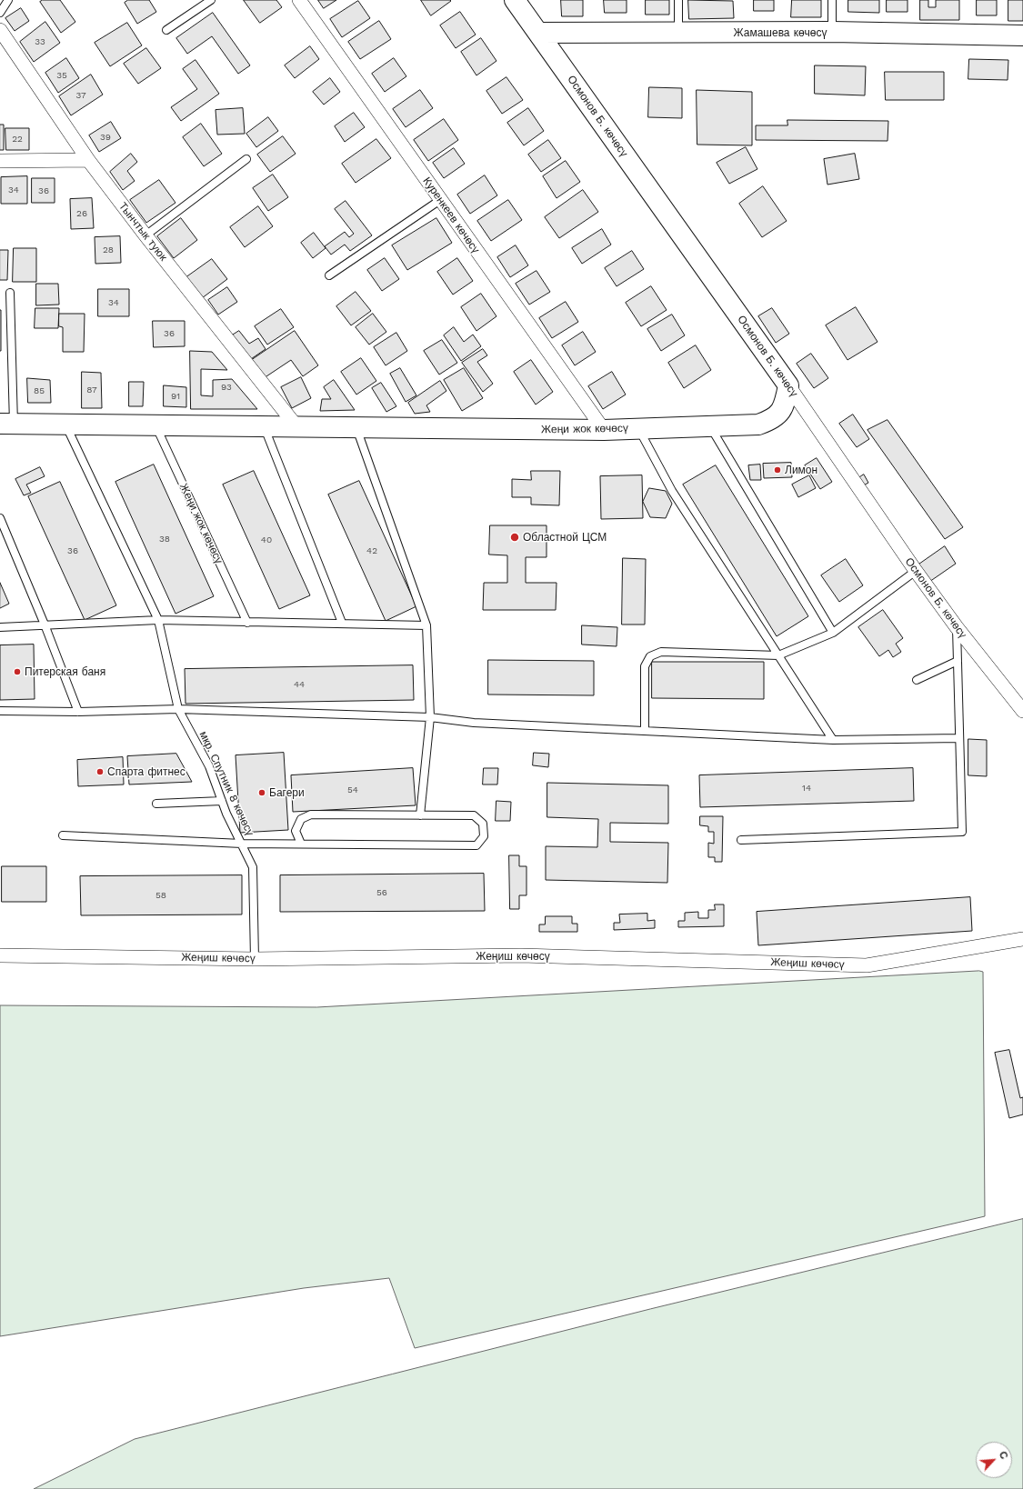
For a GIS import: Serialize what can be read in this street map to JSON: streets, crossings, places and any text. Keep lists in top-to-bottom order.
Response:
{
  "streets": {
    "main road": ["Жамашева көчөсү", "Осмонов Б. көчөсү", "Жеңи жок көчөсү"],
    "street": ["Куренкеев көчөсү", "Тынчтык туюк", "Жеңиш көчөсү"],
    "lane": ["мкр. Спутник 8 көчөсү"]
  },
  "crossings": [
    ["Жамашева көчөсү", "Осмонов Б. көчөсү"],
    ["Осмонов Б. көчөсү", "Жеңи жок көчөсү"],
    ["Куренкеев көчөсү", "Жеңи жок көчөсү"],
    ["Тынчтык туюк", "Жеңи жок көчөсү"],
    ["Жеңи жок көчөсү", "мкр. Спутник 8 көчөсү"],
    ["мкр. Спутник 8 көчөсү", "Жеңиш көчөсү"]
  ],
  "places": [
    "Лимон",
    "Областной ЦСМ",
    "Питерская баня",
    "Спарта фитнес",
    "Багери"
  ],
  "house_numbers": [
    "33",
    "35",
    "37",
    "39",
    "22",
    "34",
    "36",
    "26",
    "28",
    "34",
    "36",
    "93",
    "87",
    "85",
    "91",
    "38",
    "40",
    "36",
    "42",
    "44",
    "14",
    "54",
    "56",
    "58"
  ],
  "north": "top right"
}
